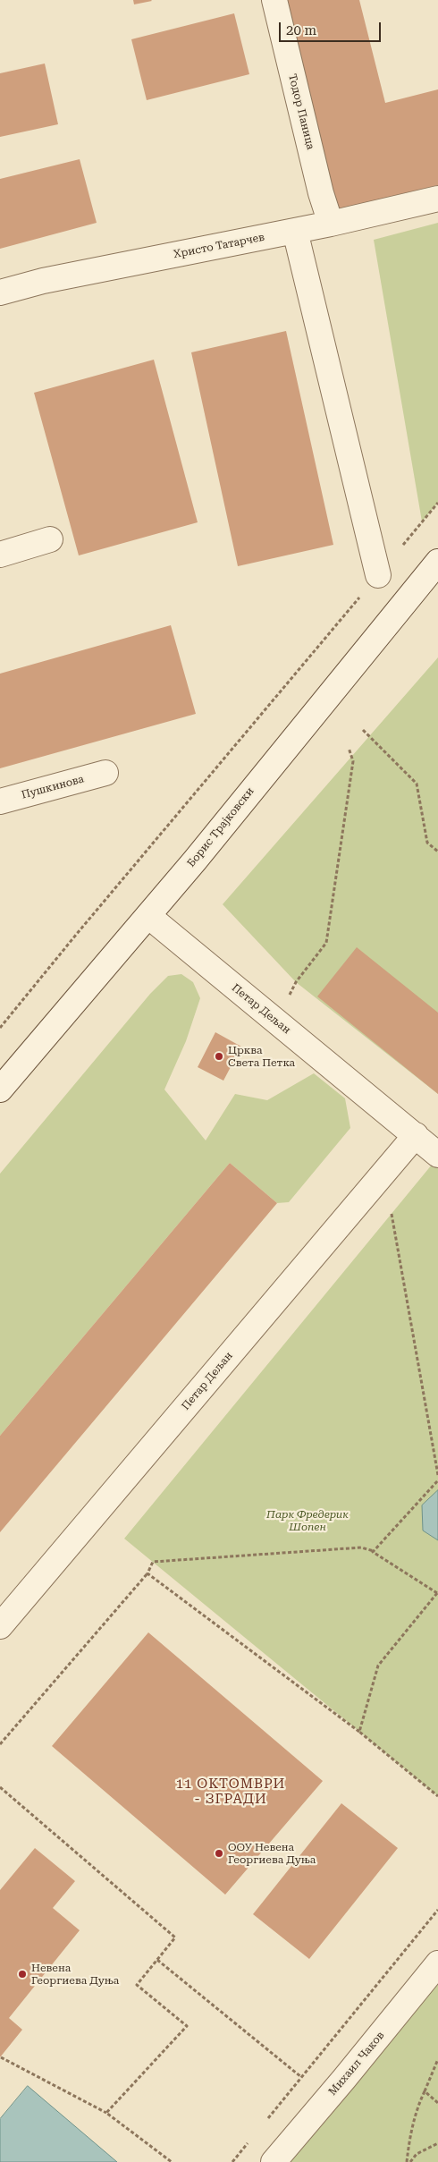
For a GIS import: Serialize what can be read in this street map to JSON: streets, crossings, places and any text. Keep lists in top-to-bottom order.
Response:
{
  "streets": {
    "street": [
      "Тодор Паница",
      "Христо Татарчев",
      "Пушкинова",
      "Борис Трајковски",
      "Петар Дељан",
      "Михаил Чаков"
    ]
  },
  "crossings": [
    ["Тодор Паница", "Христо Татарчев"],
    ["Борис Трајковски", "Петар Дељан"]
  ],
  "districts": ["11 ОКТОМВРИ - ЗГРАДИ"],
  "parks": ["Парк Фредерик Шопен"],
  "places": ["Црква Света Петка", "ООУ Невена Георгиева Дуња", "Невена Георгиева Дуња"],
  "scale_bar": "20 m"
}
